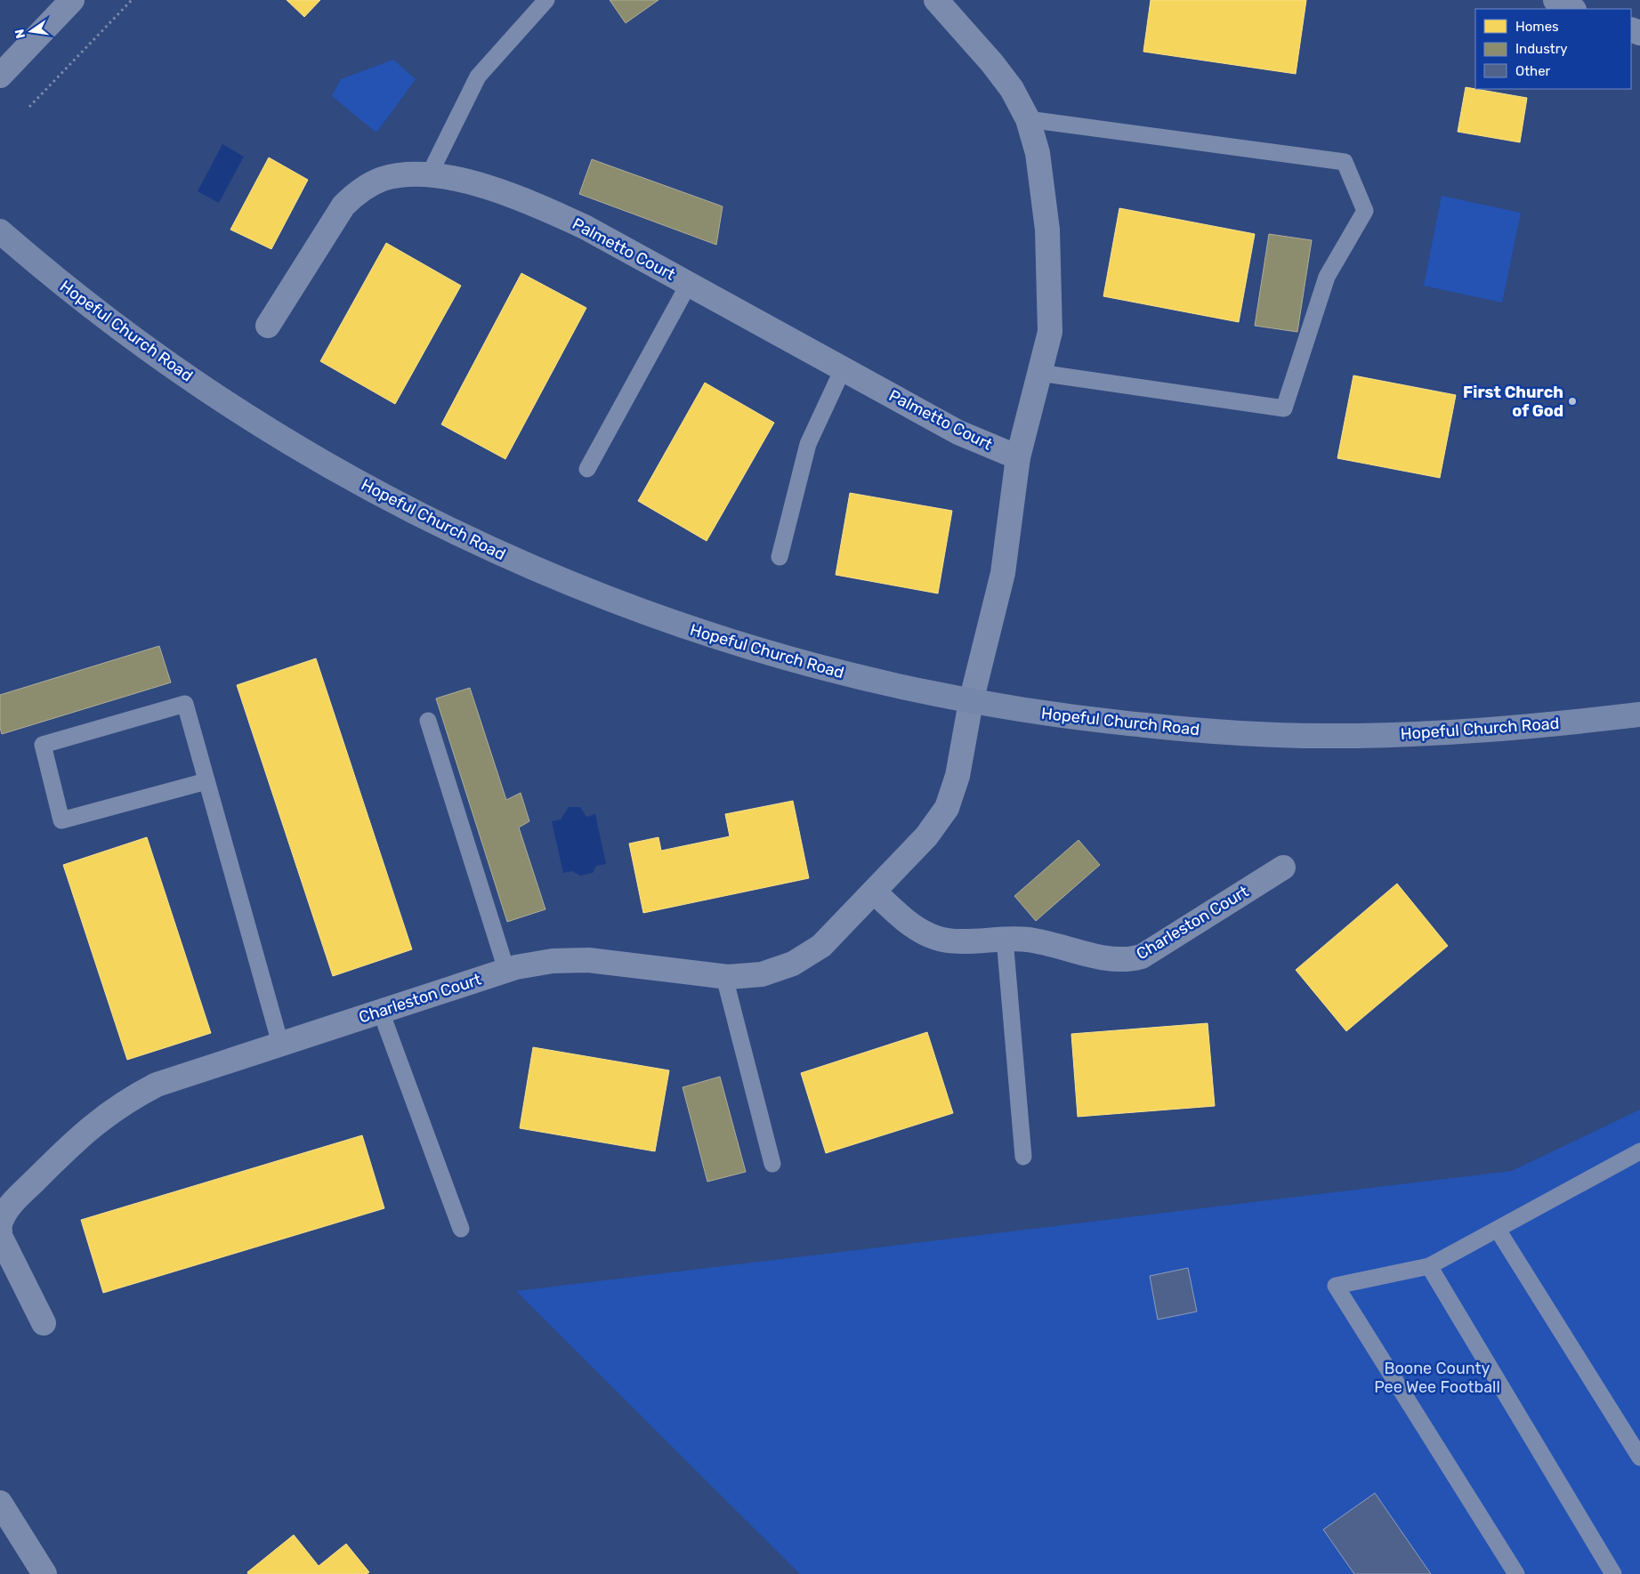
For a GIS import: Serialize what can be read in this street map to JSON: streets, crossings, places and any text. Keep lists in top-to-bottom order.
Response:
{
  "streets": {
    "main road": ["Hopeful Church Road"],
    "street": ["Palmetto Court", "Charleston Court"]
  },
  "crossings": [
    ["Hopeful Church Road", "Charleston Court"]
  ],
  "parks": ["Boone County Pee Wee Football"],
  "places": ["First Church of God"],
  "legend": ["Homes", "Industry", "Other"],
  "north": "left"
}
